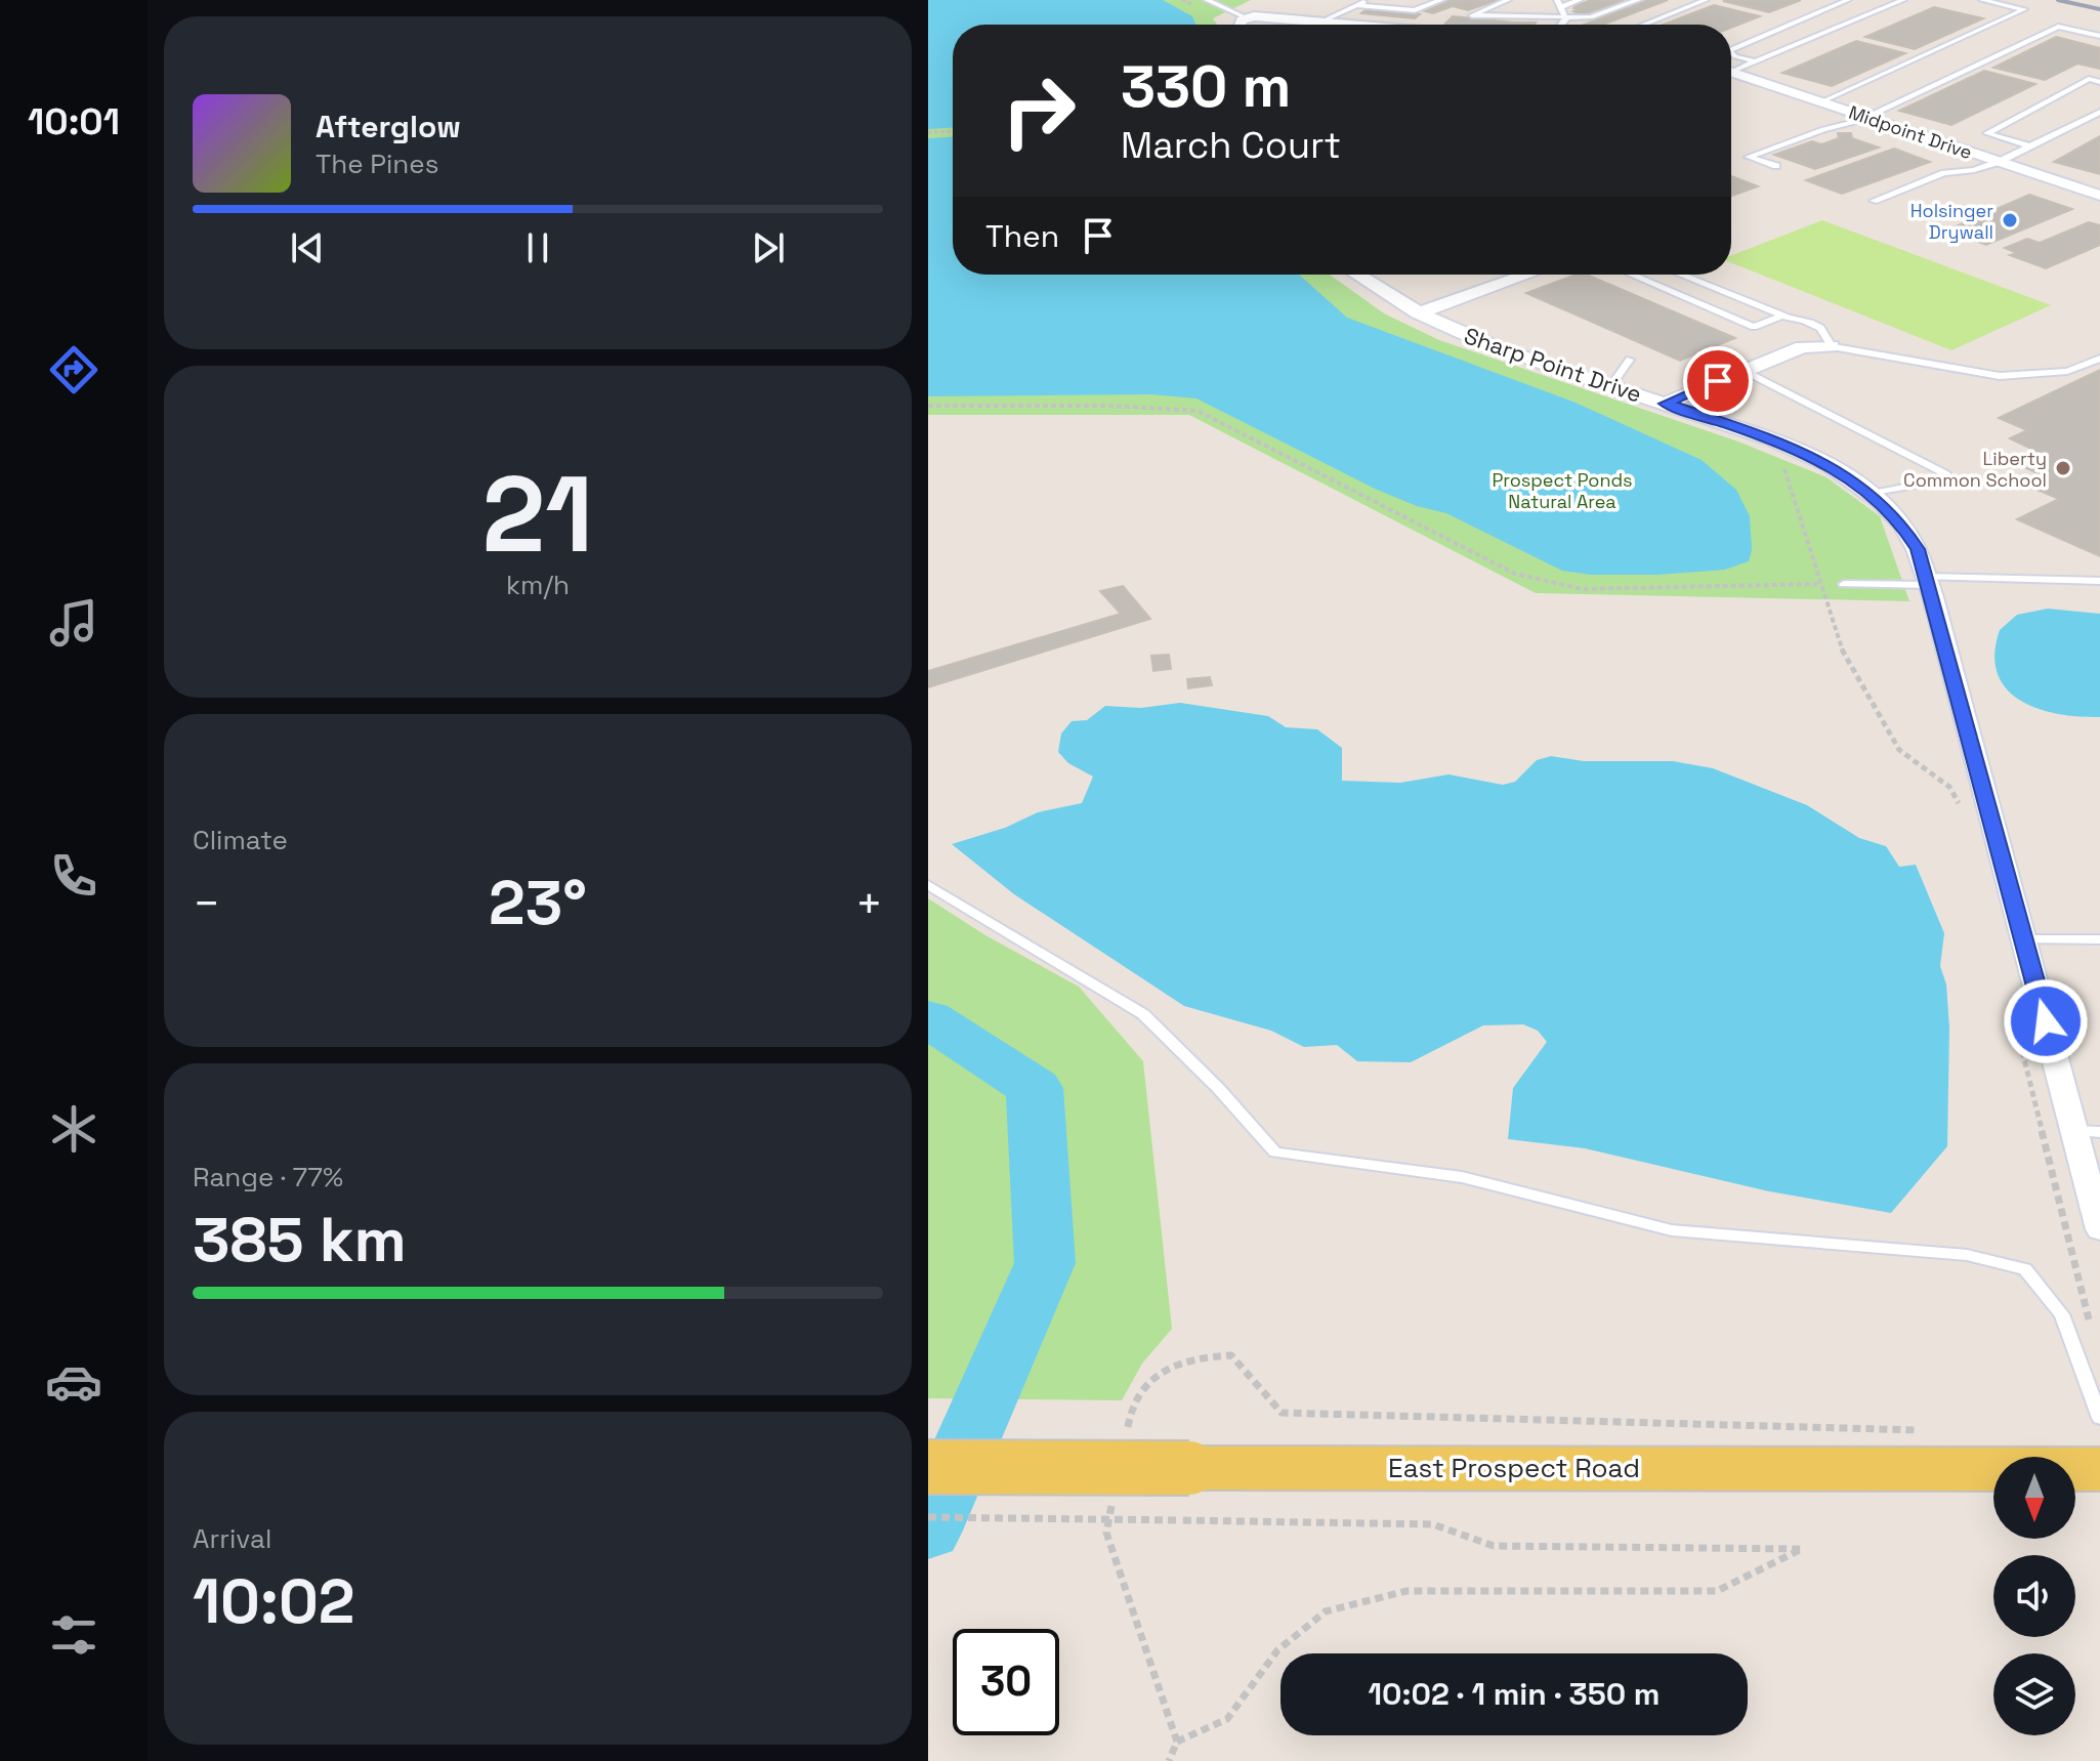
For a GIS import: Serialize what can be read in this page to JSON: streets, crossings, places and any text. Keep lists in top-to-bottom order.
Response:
{
  "streets": {
    "main road": ["East Prospect Road"],
    "street": ["Midpoint Drive", "Sharp Point Drive"]
  },
  "parks": ["Prospect Ponds Natural Area"],
  "places": ["Holsinger Drywall", "Liberty Common School"],
  "north": "bottom",
  "page": {
    "tabs": "10:01",
    "turn": ["330 m", "March Court"],
    "song": ["Afterglow", "The Pines"],
    "then": "Then",
    "tile": [
      ["21", "km/h"],
      "Climate",
      ["Range · 77%", "385 km"],
      ["Arrival", "10:02"]
    ],
    "heat": ["−", "23°", "+"],
    "limit": "30",
    "trip": "10:02 · 1 min · 350 m"
  }
}
